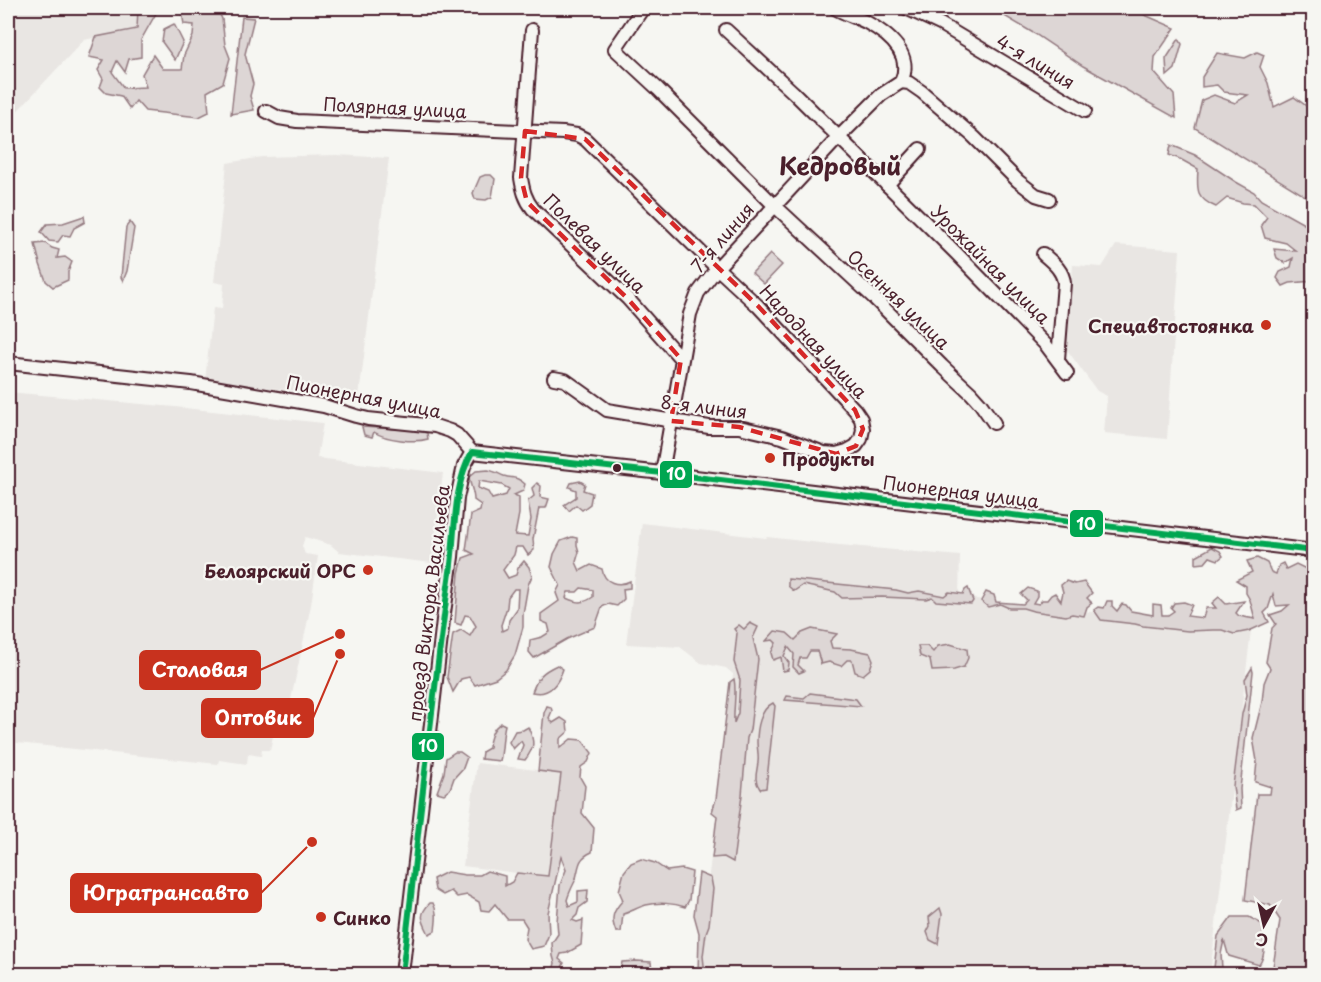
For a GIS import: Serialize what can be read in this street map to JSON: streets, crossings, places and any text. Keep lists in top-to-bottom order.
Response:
{
  "streets": {
    "street": [
      "4-я линия",
      "Полярная улица",
      "7-я линия",
      "Полевая улица",
      "Урожайная улица",
      "Осенняя улица",
      "Народная улица",
      "Пионерная улица",
      "8-я линия",
      "проезд Виктора Васильева"
    ]
  },
  "crossings": [
    ["Полярная улица", "Полевая улица"],
    ["Полярная улица", "Народная улица"],
    ["7-я линия", "Полевая улица"],
    ["7-я линия", "Осенняя улица"],
    ["7-я линия", "Народная улица"],
    ["Полевая улица", "Народная улица"],
    ["Народная улица", "8-я линия"],
    ["Пионерная улица", "проезд Виктора Васильева"]
  ],
  "districts": ["Кедровый"],
  "places": [
    "Спецавтостоянка",
    "Продукты",
    "Белоярский ОРС",
    "Столовая",
    "Оптовик",
    "Югратрансавто",
    "Синко"
  ],
  "lines": ["transit line 10"],
  "north": "bottom"
}
